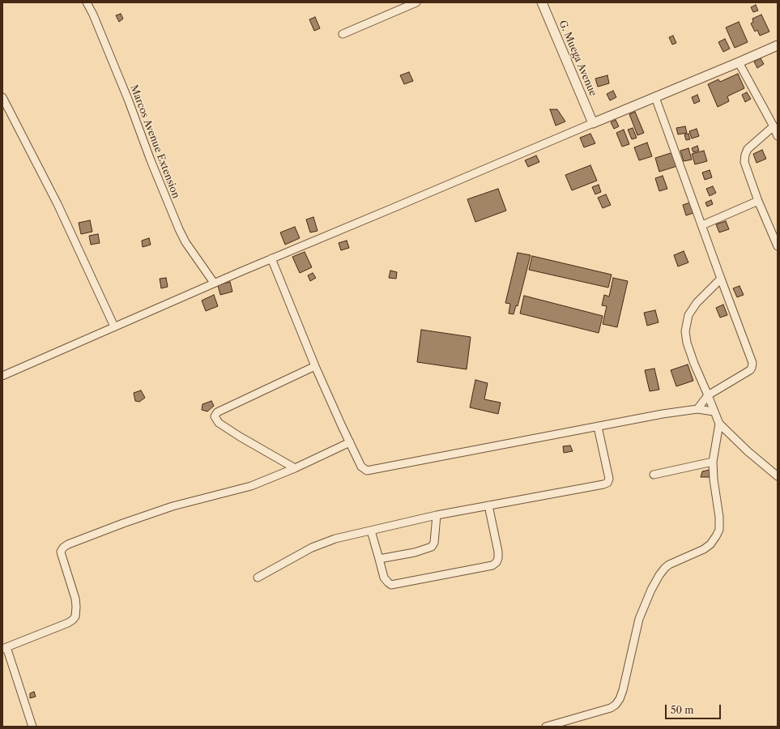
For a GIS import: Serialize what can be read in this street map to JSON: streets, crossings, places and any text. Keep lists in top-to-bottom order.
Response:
{
  "streets": {
    "street": ["G. Muega Avenue", "Marcos Avenue Extension"]
  },
  "scale_bar": "50 m"
}
